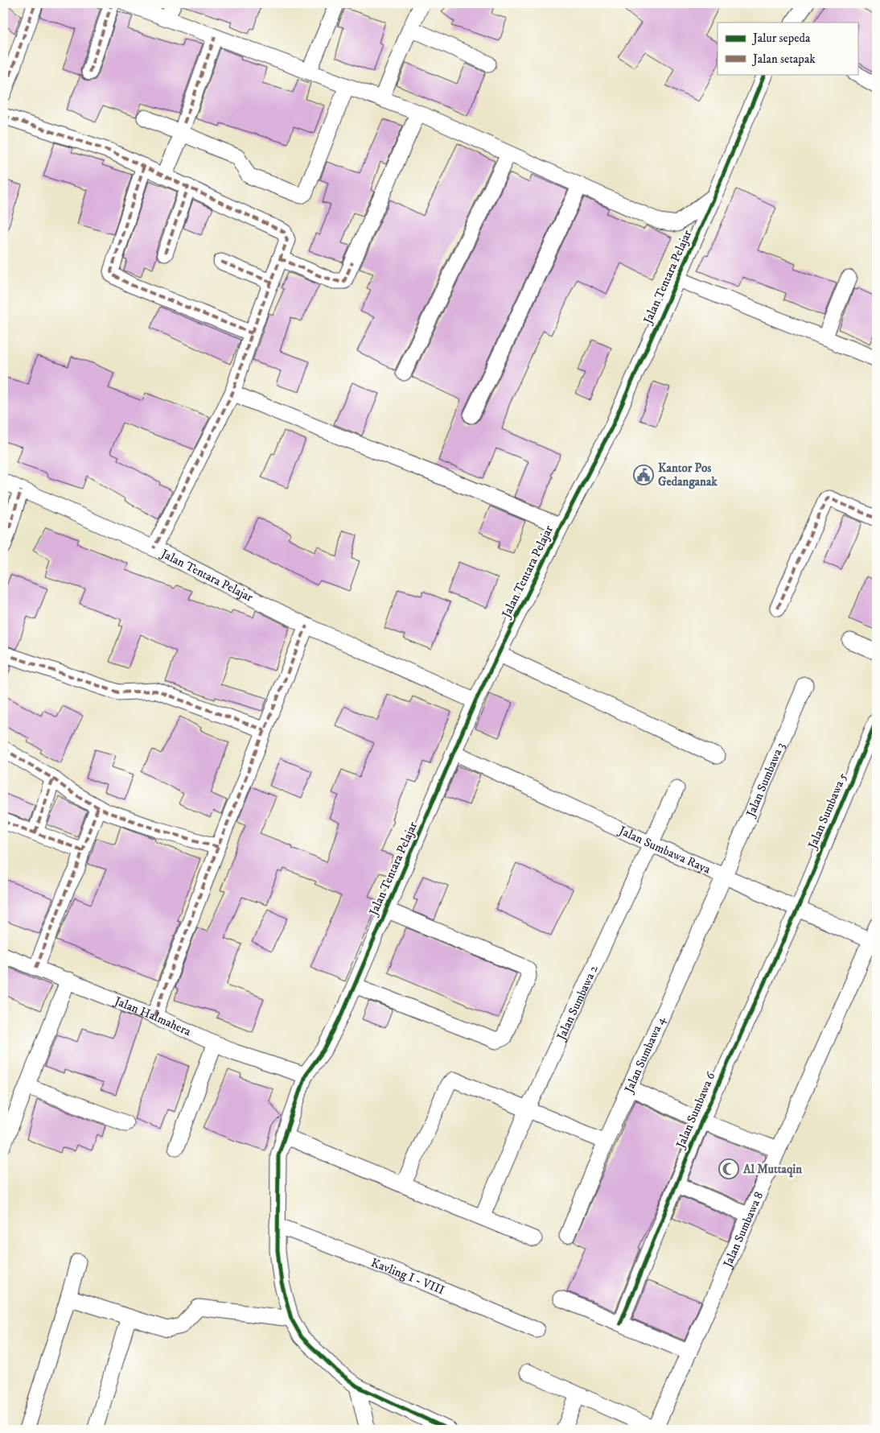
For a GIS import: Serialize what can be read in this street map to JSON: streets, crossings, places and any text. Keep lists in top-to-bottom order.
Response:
{
  "streets": {
    "street": [
      "Jalan Tentara Pelajar",
      "Jalan Sumbawa 3",
      "Jalan Sumbawa 5",
      "Jalan Sumbawa Raya",
      "Jalan Sumbawa 2",
      "Jalan Halmahera",
      "Jalan Sumbawa 4",
      "Jalan Sumbawa 6",
      "Jalan Sumbawa 8",
      "Kavling I - VIII"
    ]
  },
  "crossings": [
    ["Jalan Tentara Pelajar", "Jalan Sumbawa Raya"],
    ["Jalan Tentara Pelajar", "Jalan Halmahera"],
    ["Jalan Tentara Pelajar", "Kavling I - VIII"],
    ["Jalan Sumbawa 3", "Jalan Sumbawa Raya"],
    ["Jalan Sumbawa 3", "Jalan Sumbawa 4"],
    ["Jalan Sumbawa 5", "Jalan Sumbawa Raya"],
    ["Jalan Sumbawa 5", "Jalan Sumbawa 6"],
    ["Jalan Sumbawa Raya", "Jalan Sumbawa 2"],
    ["Jalan Sumbawa Raya", "Jalan Sumbawa 4"],
    ["Jalan Sumbawa Raya", "Jalan Sumbawa 6"],
    ["Jalan Sumbawa Raya", "Jalan Sumbawa 8"]
  ],
  "places": {
    "public building": ["Kantor Pos Gedanganak"],
    "mosque": ["Al Muttaqin"]
  },
  "legend": ["Jalur sepeda", "Jalan setapak"]
}
